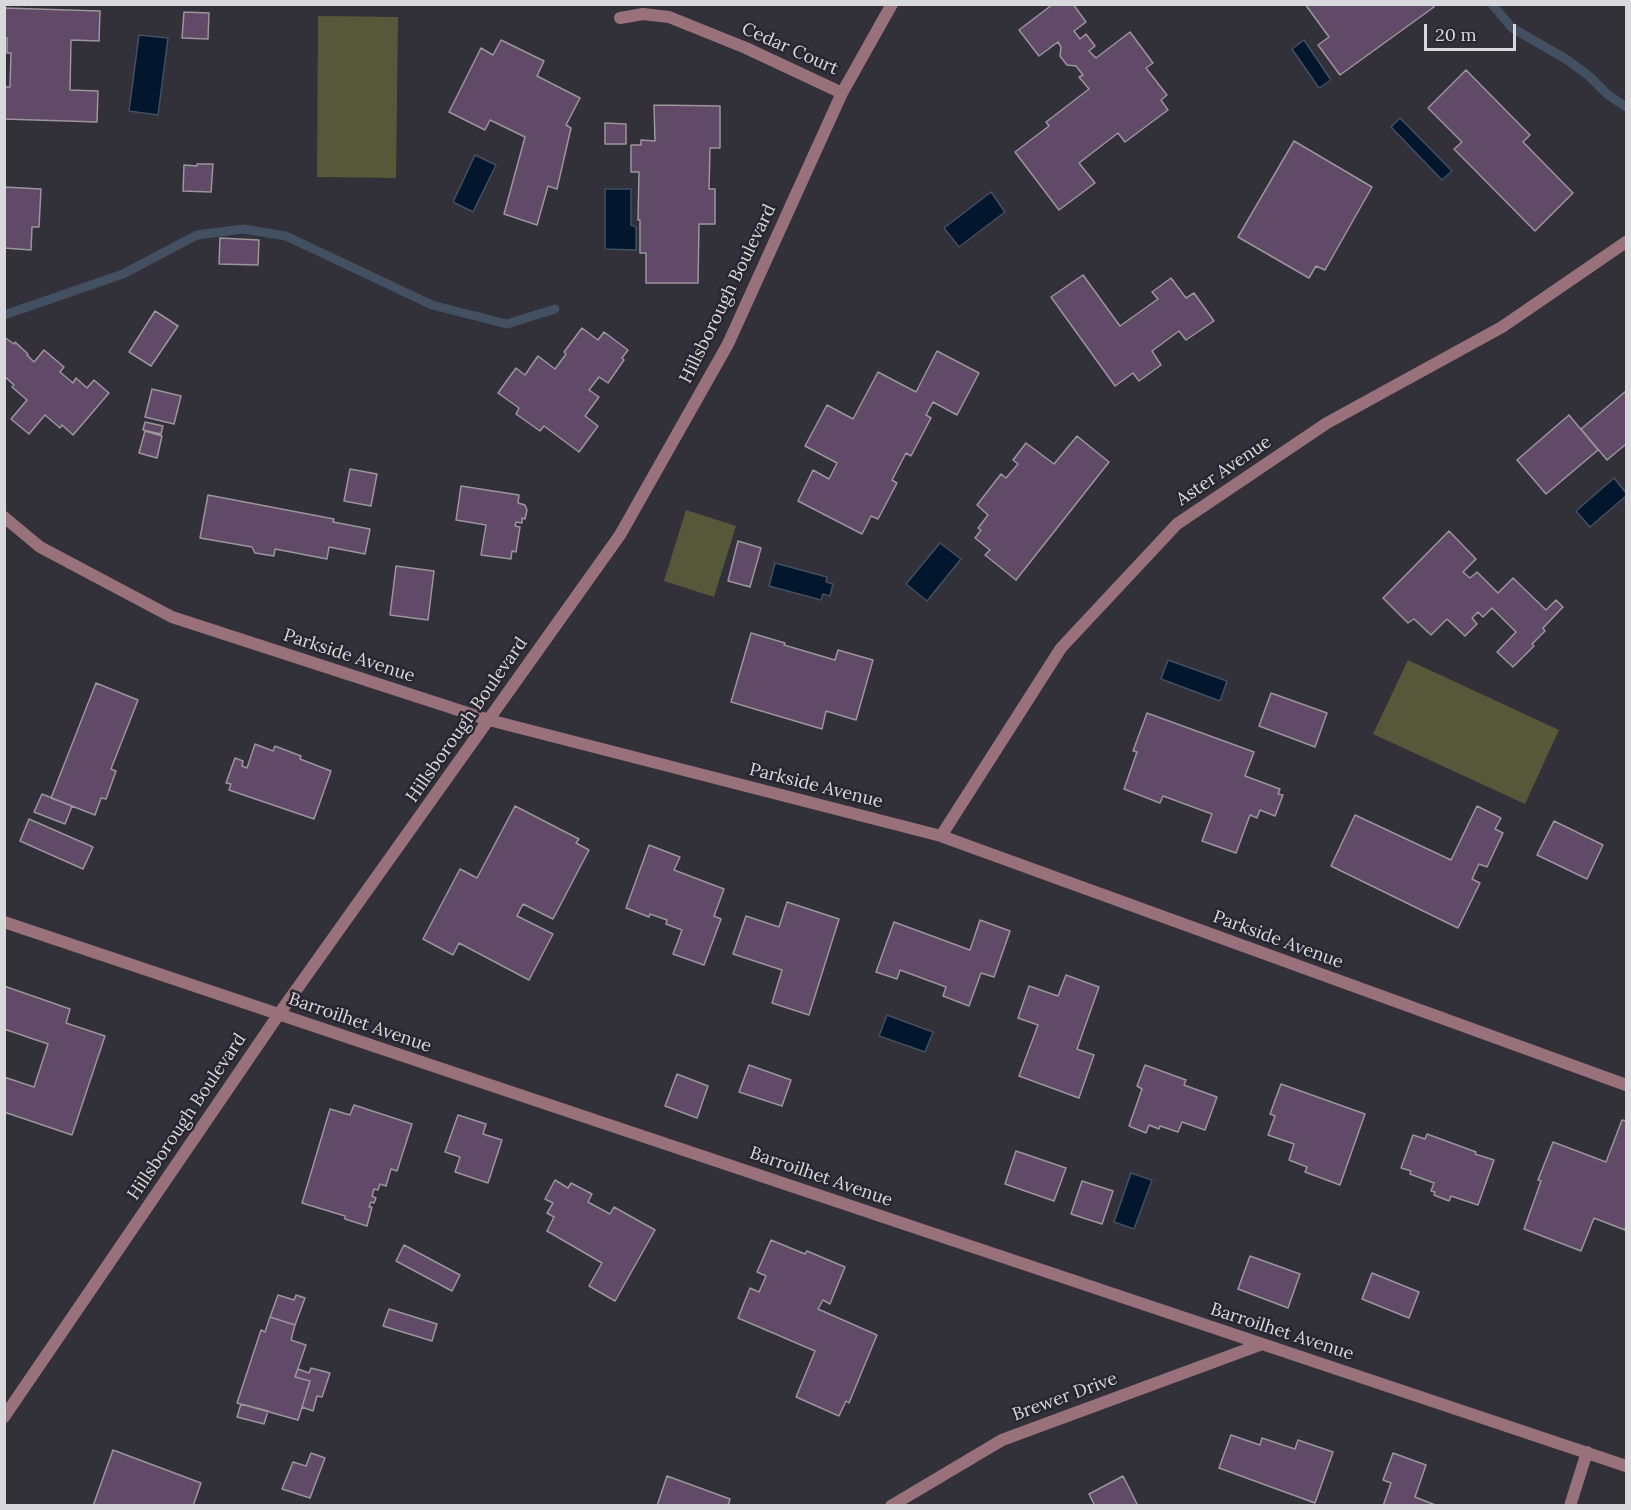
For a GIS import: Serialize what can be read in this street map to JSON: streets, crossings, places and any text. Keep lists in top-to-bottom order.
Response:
{
  "streets": {
    "street": [
      "Cedar Court",
      "Hillsborough Boulevard",
      "Aster Avenue",
      "Parkside Avenue",
      "Barroilhet Avenue",
      "Brewer Drive"
    ]
  },
  "crossings": [
    ["Cedar Court", "Hillsborough Boulevard"],
    ["Hillsborough Boulevard", "Parkside Avenue"],
    ["Hillsborough Boulevard", "Barroilhet Avenue"],
    ["Aster Avenue", "Parkside Avenue"],
    ["Barroilhet Avenue", "Brewer Drive"]
  ],
  "scale_bar": "20 m"
}
